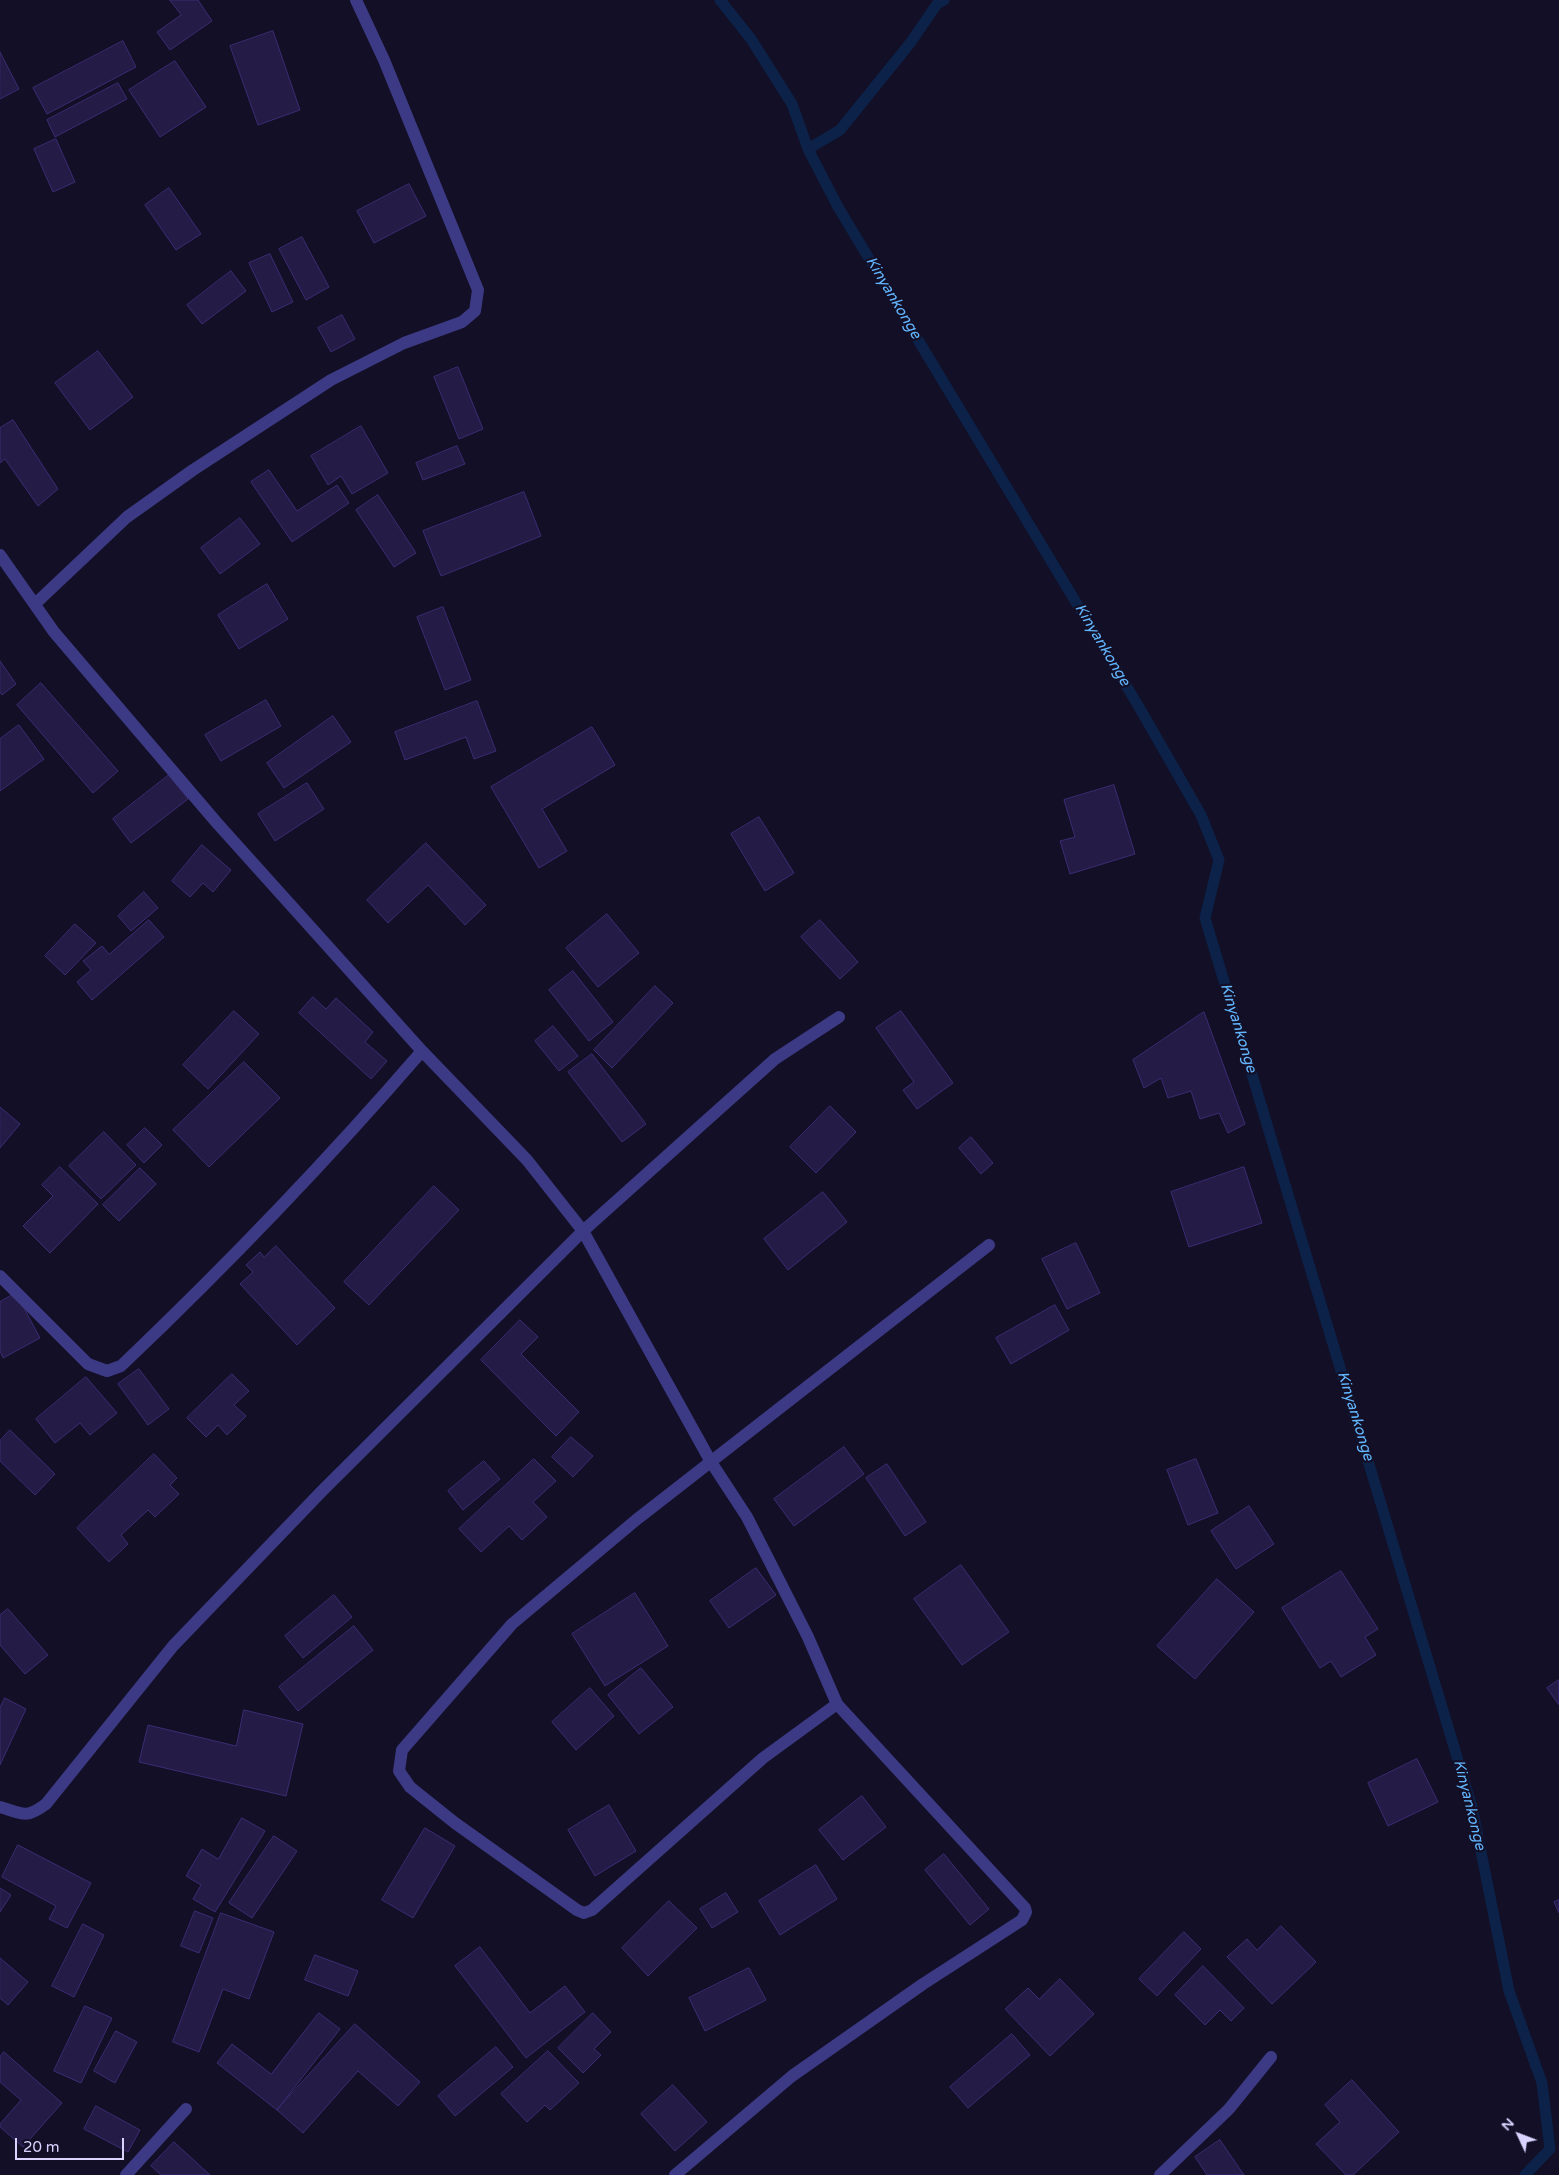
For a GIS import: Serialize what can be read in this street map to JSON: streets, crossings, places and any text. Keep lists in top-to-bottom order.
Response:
{
  "water": ["Kinyankonge"],
  "scale_bar": "20 m",
  "north": "top left"
}
